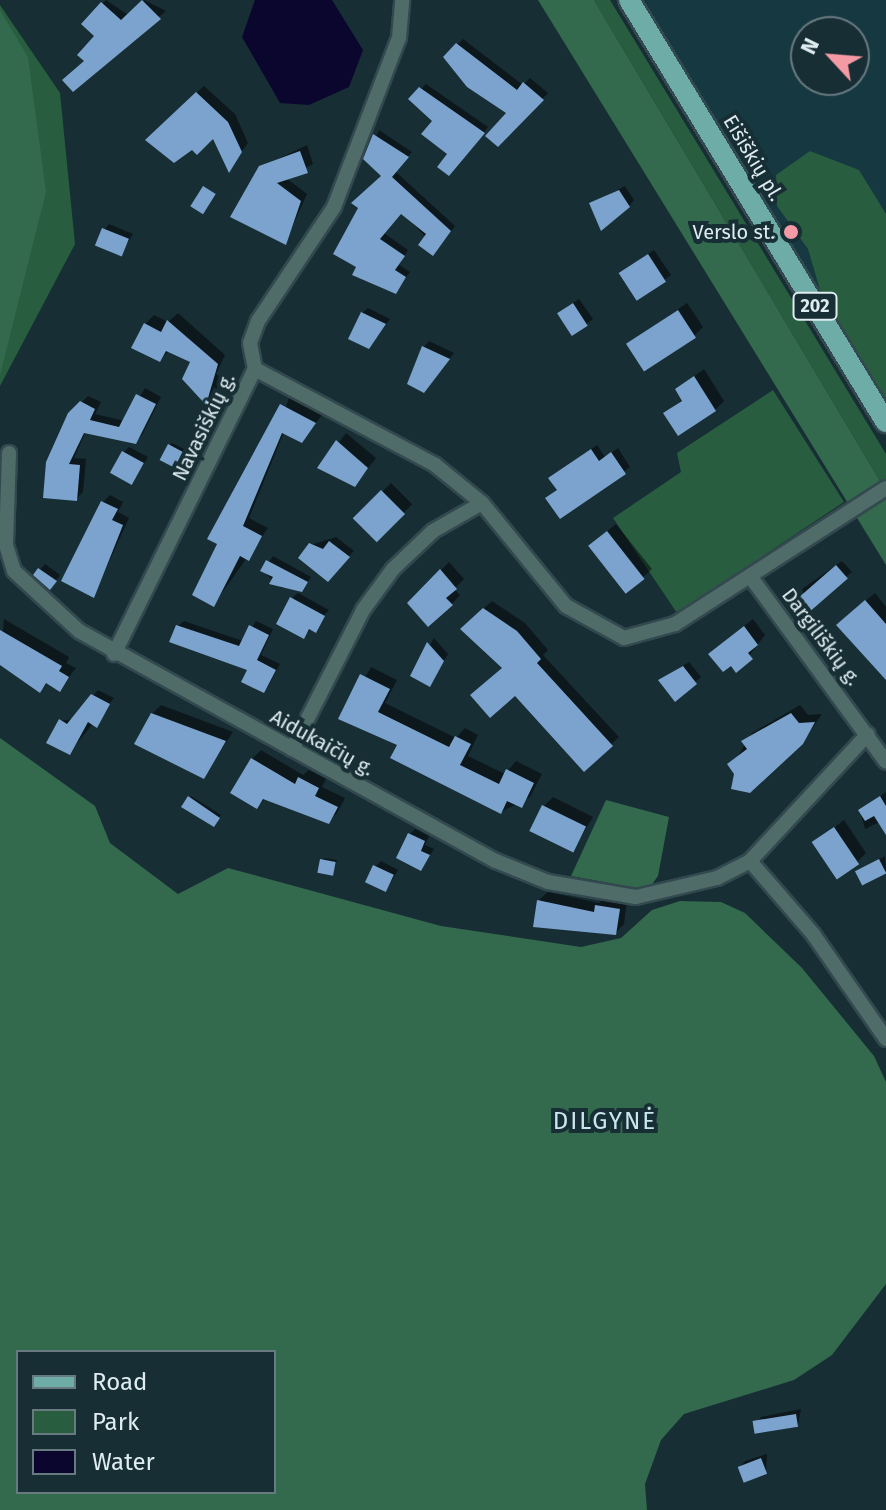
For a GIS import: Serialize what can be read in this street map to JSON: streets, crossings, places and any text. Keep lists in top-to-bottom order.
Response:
{
  "streets": {
    "main road": ["Eišiškių pl.", "202"],
    "street": ["Navasiškių g.", "Dargiliškių g.", "Aidukaičių g."]
  },
  "crossings": [
    ["Navasiškių g.", "Dargiliškių g."],
    ["Navasiškių g.", "Aidukaičių g."],
    ["Dargiliškių g.", "Aidukaičių g."]
  ],
  "districts": ["DILGYNĖ"],
  "places": ["Verslo st."],
  "legend": ["Road", "Park", "Water"],
  "north": "top left"
}
